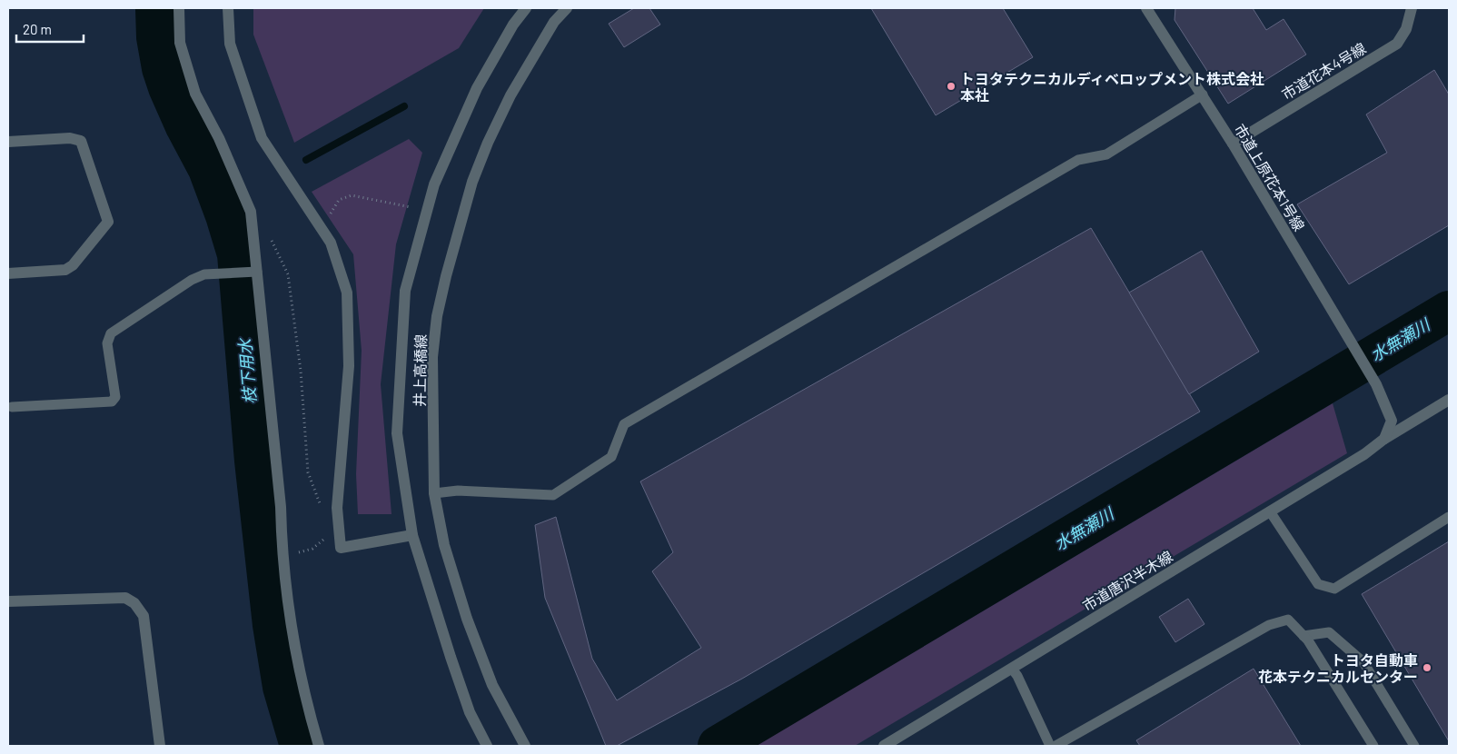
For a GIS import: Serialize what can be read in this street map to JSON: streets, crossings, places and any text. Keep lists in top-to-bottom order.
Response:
{
  "streets": {
    "street": [
      "市道花本4号線",
      "市道上原花本1号線",
      "井上高橋線",
      "市道唐沢半木線"
    ]
  },
  "crossings": [
    ["市道花本4号線", "市道上原花本1号線"],
    ["市道上原花本1号線", "市道唐沢半木線"]
  ],
  "water": ["水無瀬川", "枝下用水"],
  "places": ["トヨタテクニカルディベロップメント株式会社 本社", "トヨタ自動車 花本テクニカルセンター"],
  "scale_bar": "20 m"
}
